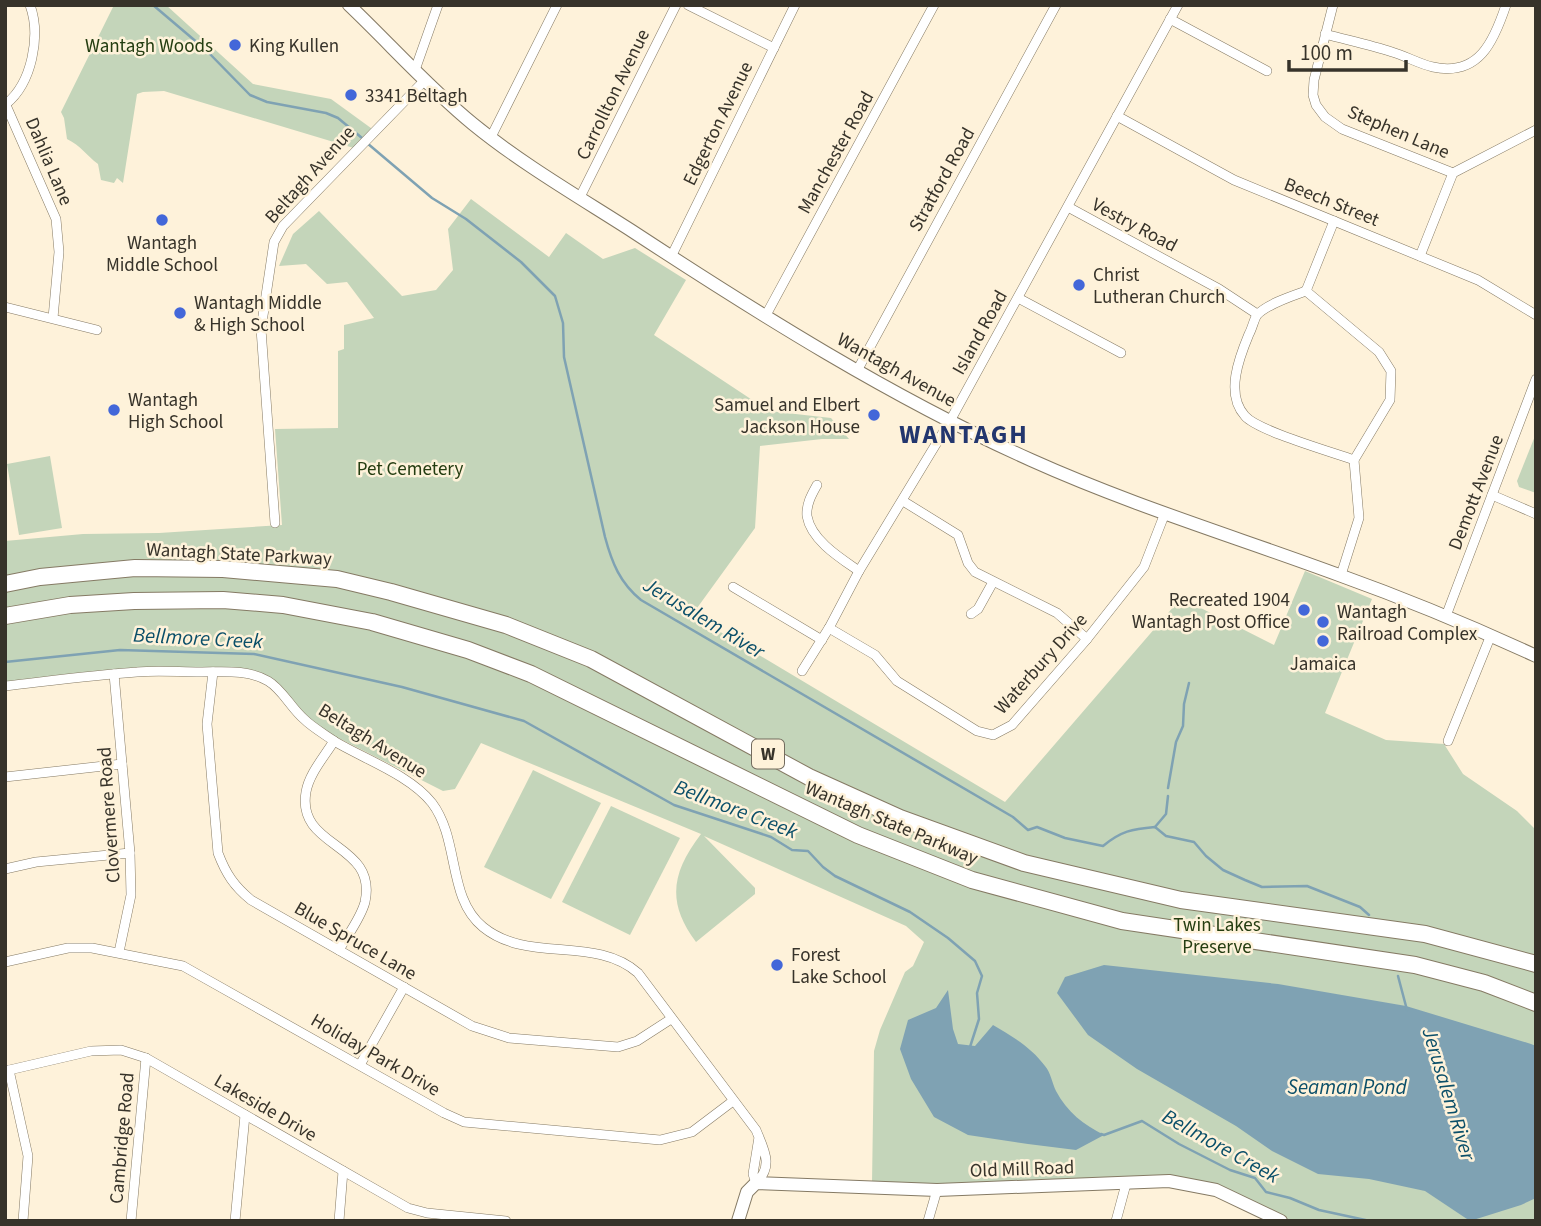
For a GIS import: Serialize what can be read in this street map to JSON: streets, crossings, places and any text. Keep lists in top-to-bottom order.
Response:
{
  "streets": {
    "highway": ["Wantagh State Parkway", "W"],
    "main road": ["Wantagh Avenue", "Old Mill Road"],
    "street": [
      "Carrollton Avenue",
      "Edgerton Avenue",
      "Stephen Lane",
      "Manchester Road",
      "Dahlia Lane",
      "Beltagh Avenue",
      "Stratford Road",
      "Beech Street",
      "Vestry Road",
      "Island Road",
      "Demott Avenue",
      "Waterbury Drive",
      "Clovermere Road",
      "Blue Spruce Lane",
      "Holiday Park Drive",
      "Lakeside Drive",
      "Cambridge Road"
    ]
  },
  "crossings": [
    ["Carrollton Avenue", "Wantagh Avenue"],
    ["Edgerton Avenue", "Wantagh Avenue"],
    ["Manchester Road", "Wantagh Avenue"],
    ["Beltagh Avenue", "Wantagh Avenue"],
    ["Beltagh Avenue", "Clovermere Road"],
    ["Beltagh Avenue", "Blue Spruce Lane"],
    ["Beltagh Avenue", "Holiday Park Drive"],
    ["Beltagh Avenue", "Old Mill Road"],
    ["Stratford Road", "Wantagh Avenue"],
    ["Beech Street", "Island Road"],
    ["Vestry Road", "Island Road"],
    ["Island Road", "Wantagh Avenue"],
    ["Island Road", "Waterbury Drive"],
    ["Wantagh Avenue", "Demott Avenue"],
    ["Wantagh Avenue", "Waterbury Drive"],
    ["Clovermere Road", "Holiday Park Drive"],
    ["Lakeside Drive", "Cambridge Road"]
  ],
  "districts": ["WANTAGH"],
  "water": ["Jerusalem River", "Bellmore Creek", "Seaman Pond"],
  "parks": ["Wantagh Woods", "Pet Cemetery", "Twin Lakes Preserve"],
  "places": [
    "King Kullen",
    "3341 Beltagh",
    "Wantagh Middle School",
    "Christ Lutheran Church",
    "Wantagh Middle & High School",
    "Wantagh High School",
    "Samuel and Elbert Jackson House",
    "Recreated 1904 Wantagh Post Office",
    "Wantagh Railroad Complex",
    "Jamaica",
    "Forest Lake School"
  ],
  "scale_bar": "100 m"
}
